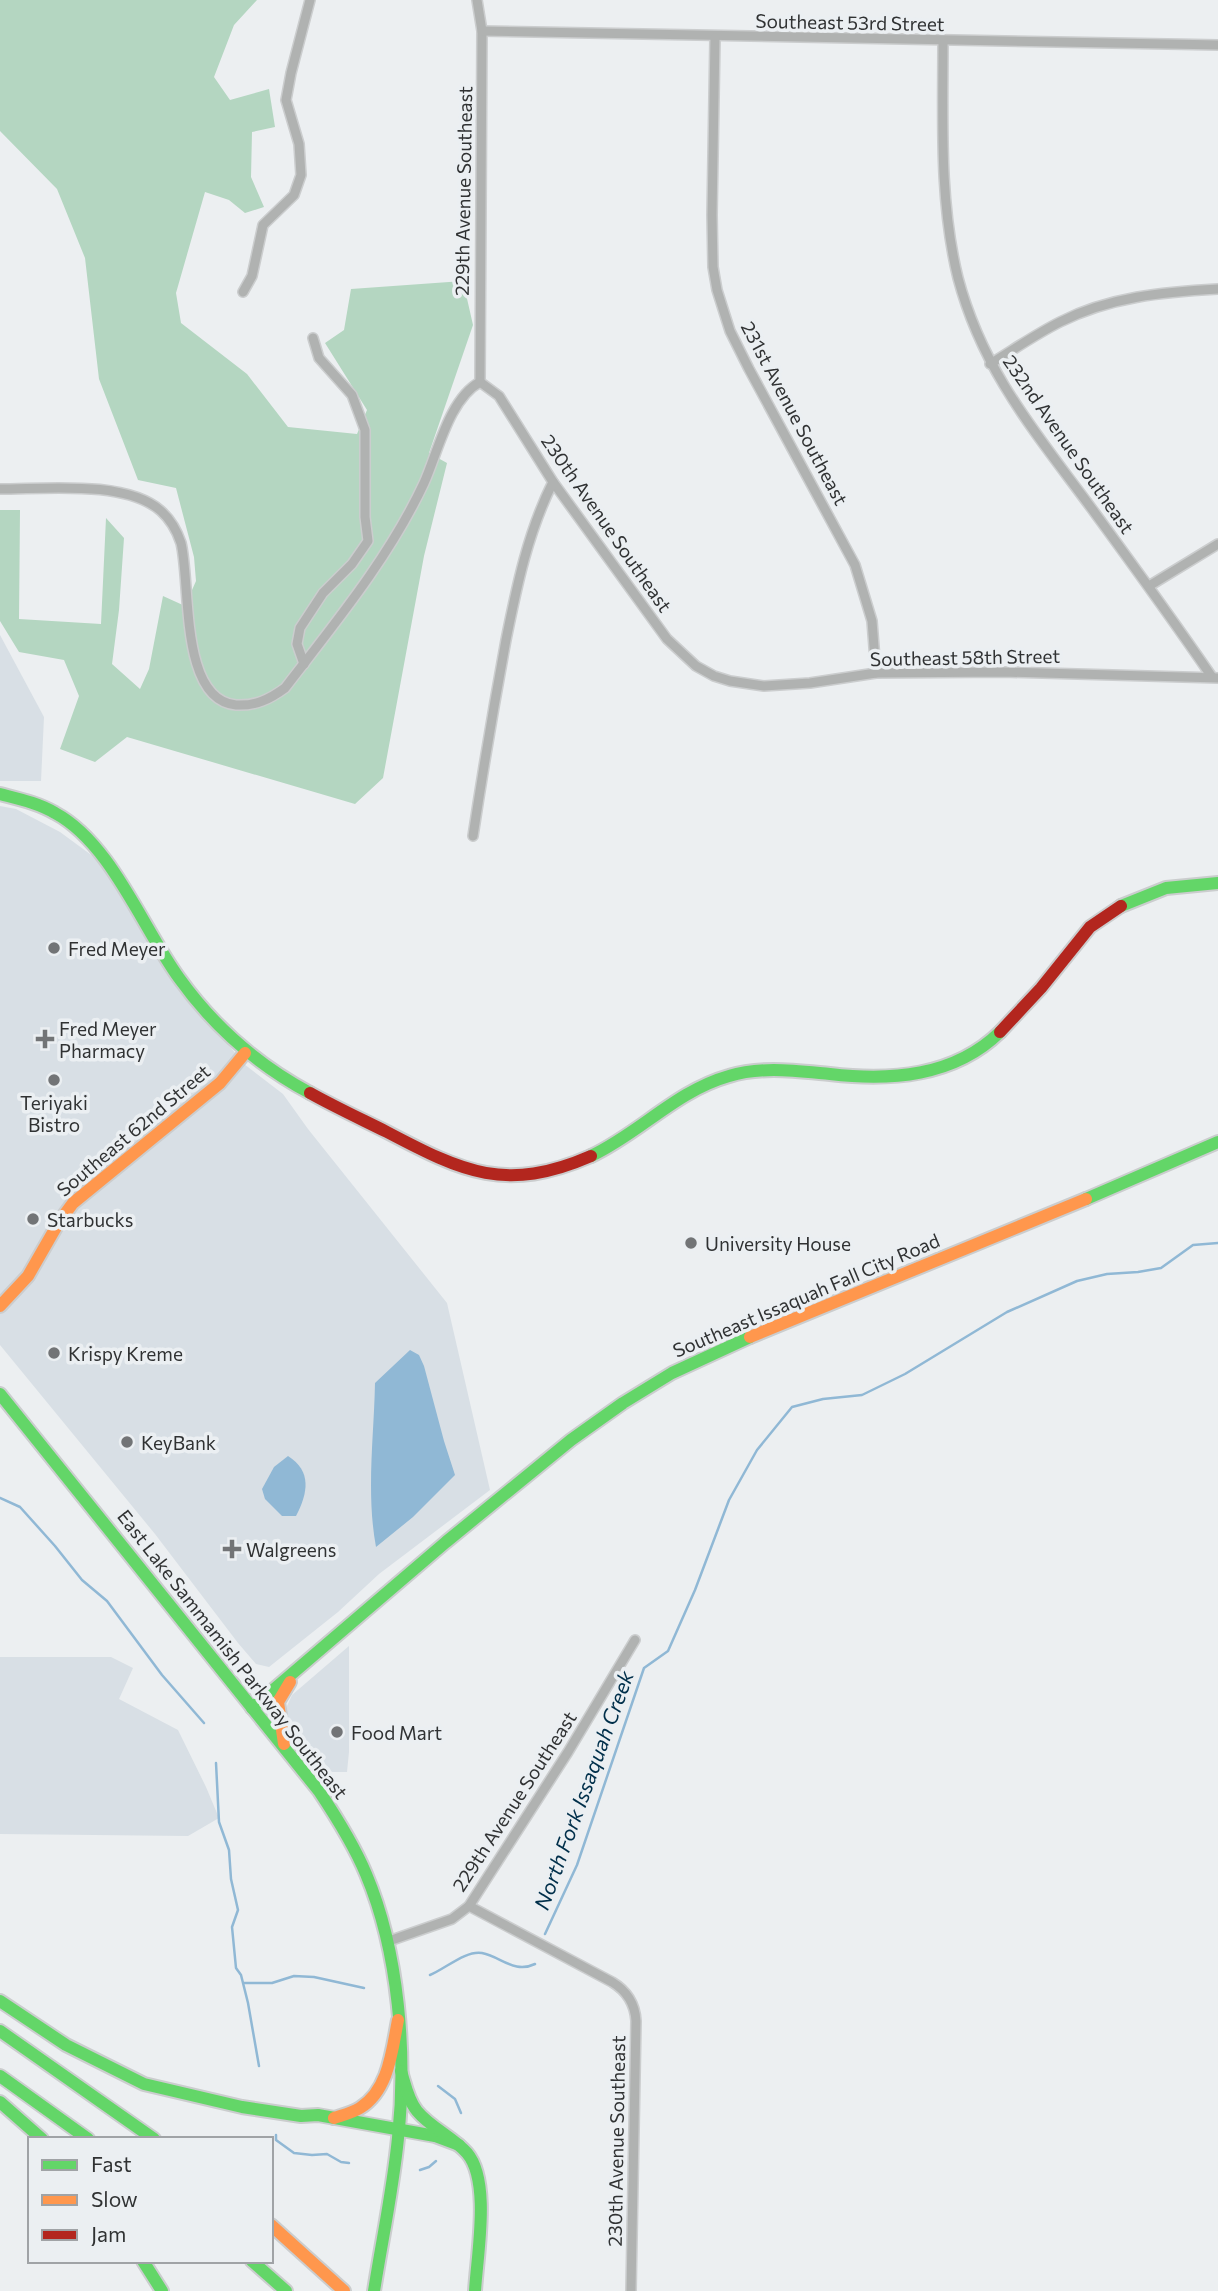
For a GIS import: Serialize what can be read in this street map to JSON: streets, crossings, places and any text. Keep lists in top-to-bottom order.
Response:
{
  "streets": {
    "main road": ["Southeast 62nd Street", "Southeast Issaquah Fall City Road", "East Lake Sammamish Parkway Southeast"],
    "street": [
      "Southeast 53rd Street",
      "229th Avenue Southeast",
      "231st Avenue Southeast",
      "232nd Avenue Southeast",
      "230th Avenue Southeast",
      "Southeast 58th Street"
    ]
  },
  "crossings": [
    ["Southeast 53rd Street", "229th Avenue Southeast"],
    ["Southeast 53rd Street", "231st Avenue Southeast"],
    ["Southeast 53rd Street", "232nd Avenue Southeast"],
    ["229th Avenue Southeast", "230th Avenue Southeast"],
    ["229th Avenue Southeast", "East Lake Sammamish Parkway Southeast"],
    ["231st Avenue Southeast", "Southeast 58th Street"],
    ["232nd Avenue Southeast", "Southeast 58th Street"],
    ["230th Avenue Southeast", "Southeast 58th Street"],
    ["Southeast Issaquah Fall City Road", "East Lake Sammamish Parkway Southeast"]
  ],
  "water": ["North Fork Issaquah Creek"],
  "places": {
    "other": [
      "Fred Meyer",
      "Teriyaki Bistro",
      "Starbucks",
      "University House",
      "Krispy Kreme",
      "KeyBank",
      "Food Mart"
    ],
    "health": ["Fred Meyer Pharmacy", "Walgreens"]
  },
  "legend": ["Fast", "Slow", "Jam"]
}
